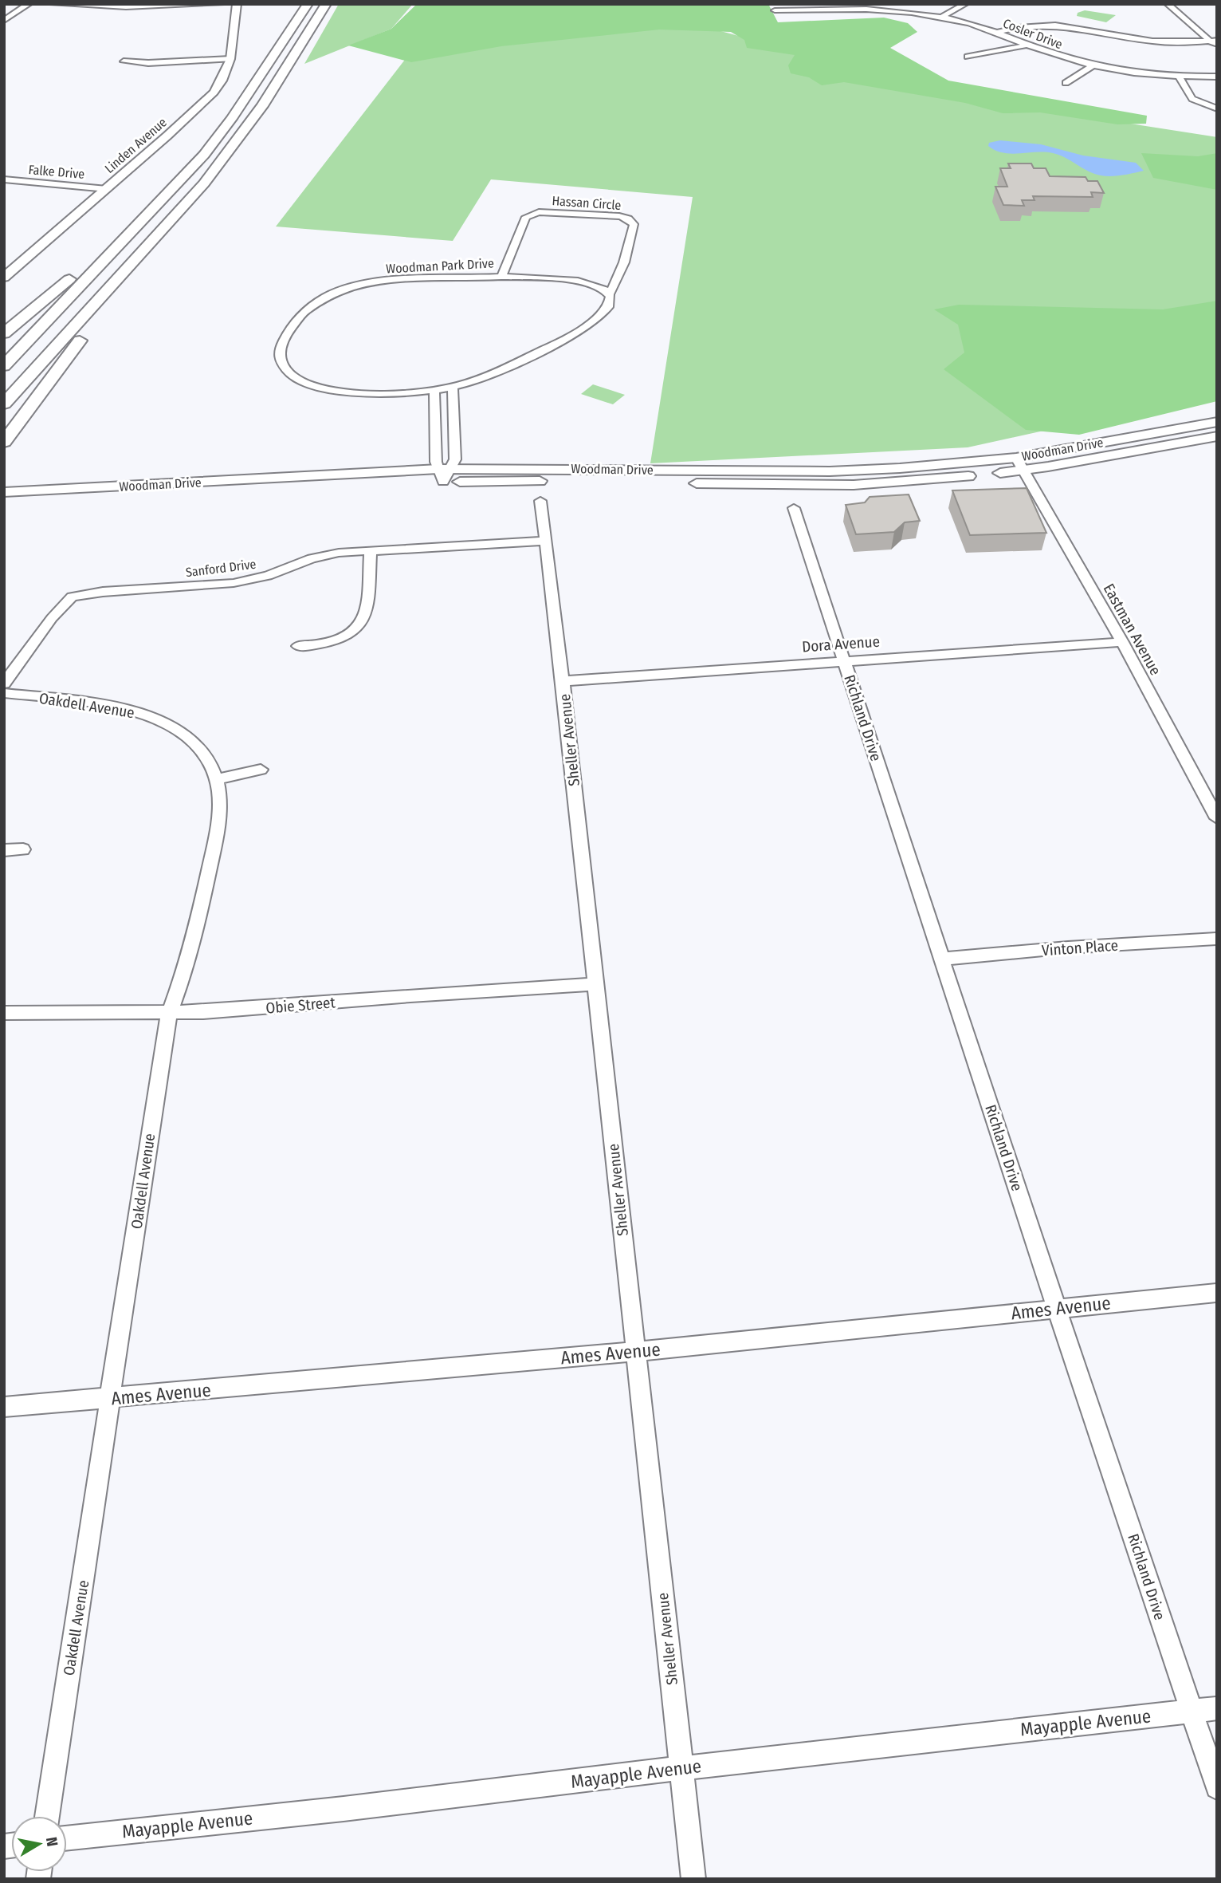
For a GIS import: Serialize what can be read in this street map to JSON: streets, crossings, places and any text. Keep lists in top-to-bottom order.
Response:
{
  "streets": {
    "main road": ["Linden Avenue", "Woodman Drive"],
    "street": [
      "Cosler Drive",
      "Falke Drive",
      "Hassan Circle",
      "Woodman Park Drive",
      "Sanford Drive",
      "Eastman Avenue",
      "Dora Avenue",
      "Oakdell Avenue",
      "Richland Drive",
      "Sheller Avenue",
      "Vinton Place",
      "Obie Street",
      "Ames Avenue",
      "Mayapple Avenue"
    ]
  },
  "crossings": [
    ["Linden Avenue", "Falke Drive"],
    ["Hassan Circle", "Woodman Park Drive"],
    ["Woodman Drive", "Eastman Avenue"],
    ["Sanford Drive", "Sheller Avenue"],
    ["Eastman Avenue", "Dora Avenue"],
    ["Dora Avenue", "Richland Drive"],
    ["Dora Avenue", "Sheller Avenue"],
    ["Oakdell Avenue", "Obie Street"],
    ["Oakdell Avenue", "Ames Avenue"],
    ["Richland Drive", "Vinton Place"],
    ["Richland Drive", "Ames Avenue"],
    ["Richland Drive", "Mayapple Avenue"],
    ["Sheller Avenue", "Obie Street"],
    ["Sheller Avenue", "Ames Avenue"],
    ["Sheller Avenue", "Mayapple Avenue"]
  ],
  "north": "right"
}
